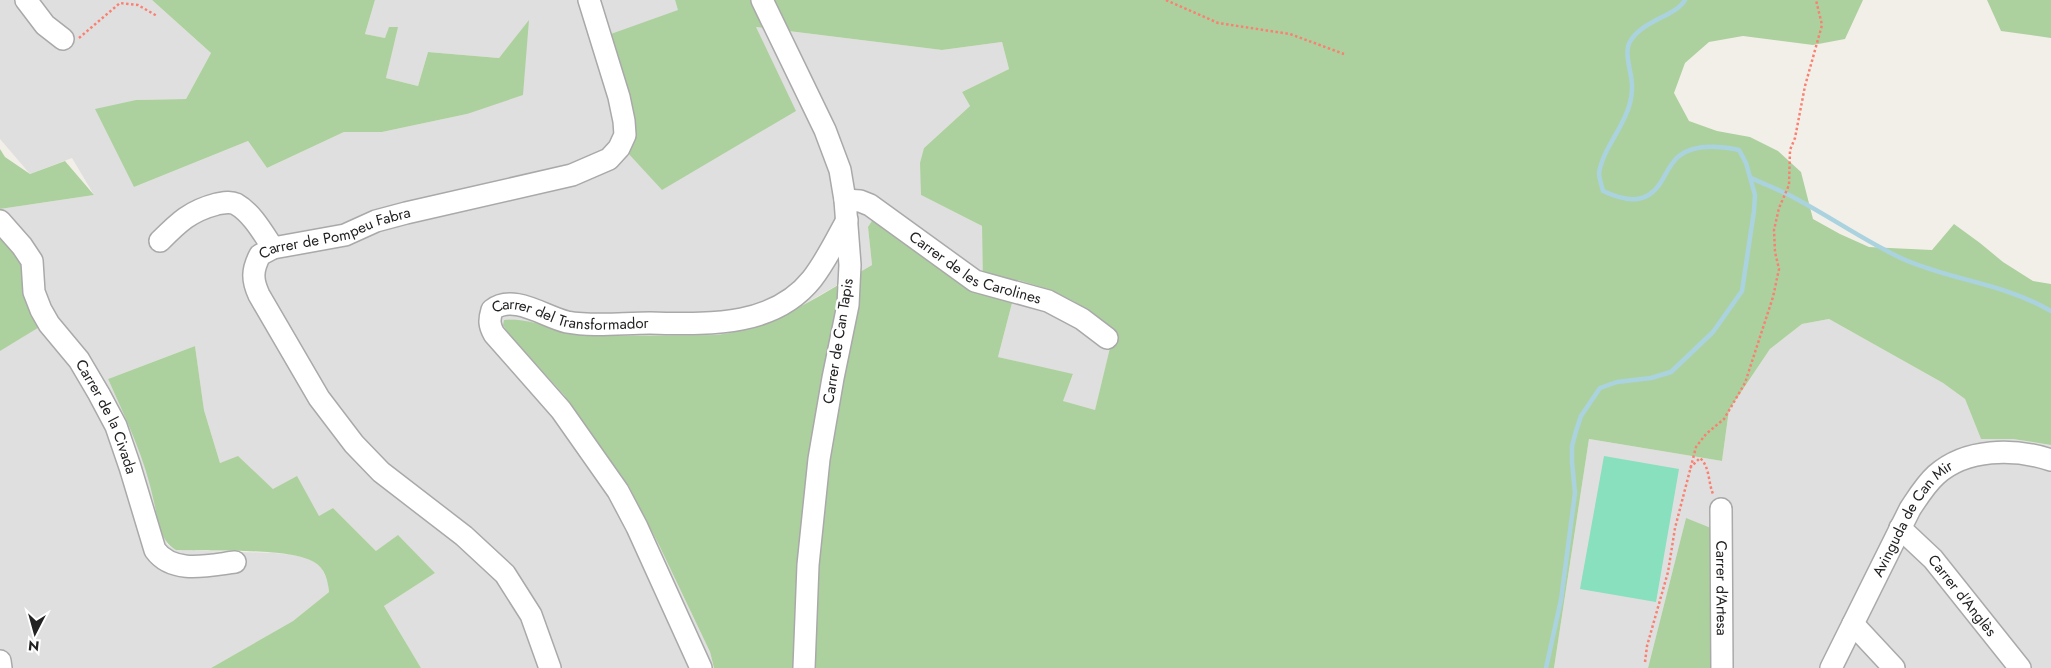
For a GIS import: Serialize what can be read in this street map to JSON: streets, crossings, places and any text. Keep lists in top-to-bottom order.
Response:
{
  "streets": {
    "street": [
      "Carrer de Pompeu Fabra",
      "Carrer de les Carolines",
      "Carrer del Transformador",
      "Carrer de Can Tapis",
      "Carrer de la Civada",
      "Avinguda de Can Mir",
      "Carrer d'Artesa",
      "Carrer d'Anglès"
    ]
  },
  "crossings": [
    ["Carrer de les Carolines", "Carrer del Transformador"],
    ["Carrer de les Carolines", "Carrer de Can Tapis"],
    ["Carrer del Transformador", "Carrer de Can Tapis"],
    ["Avinguda de Can Mir", "Carrer d'Anglès"]
  ],
  "north": "bottom"
}
